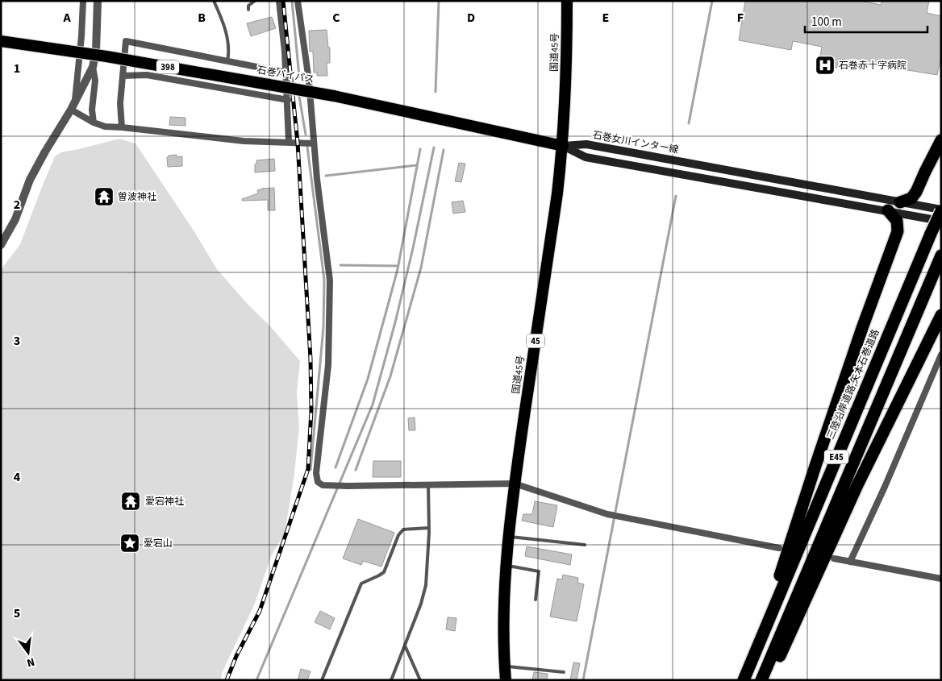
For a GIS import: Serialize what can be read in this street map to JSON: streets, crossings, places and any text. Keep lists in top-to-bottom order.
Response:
{
  "streets": {
    "highway": [
      "国道45号",
      "398",
      "石巻バイパス",
      "45",
      "三陸沿岸道路;矢本石巻道路",
      "E45"
    ],
    "main road": ["石巻女川インター線"]
  },
  "crossings": [
    ["国道45号", "石巻バイパス"],
    ["国道45号", "石巻女川インター線"],
    ["石巻バイパス", "石巻女川インター線"],
    ["石巻女川インター線", "三陸沿岸道路;矢本石巻道路"]
  ],
  "places": {
    "hospital": ["石巻赤十字病院"],
    "temple": ["曽波神社", "愛宕神社"],
    "place": ["愛宕山"]
  },
  "scale_bar": "100 m",
  "north": "bottom",
  "grid": {
    "columns": [
      "A",
      "B",
      "C",
      "D",
      "E",
      "F"
    ],
    "rows": [
      "1",
      "2",
      "3",
      "4",
      "5"
    ]
  }
}
